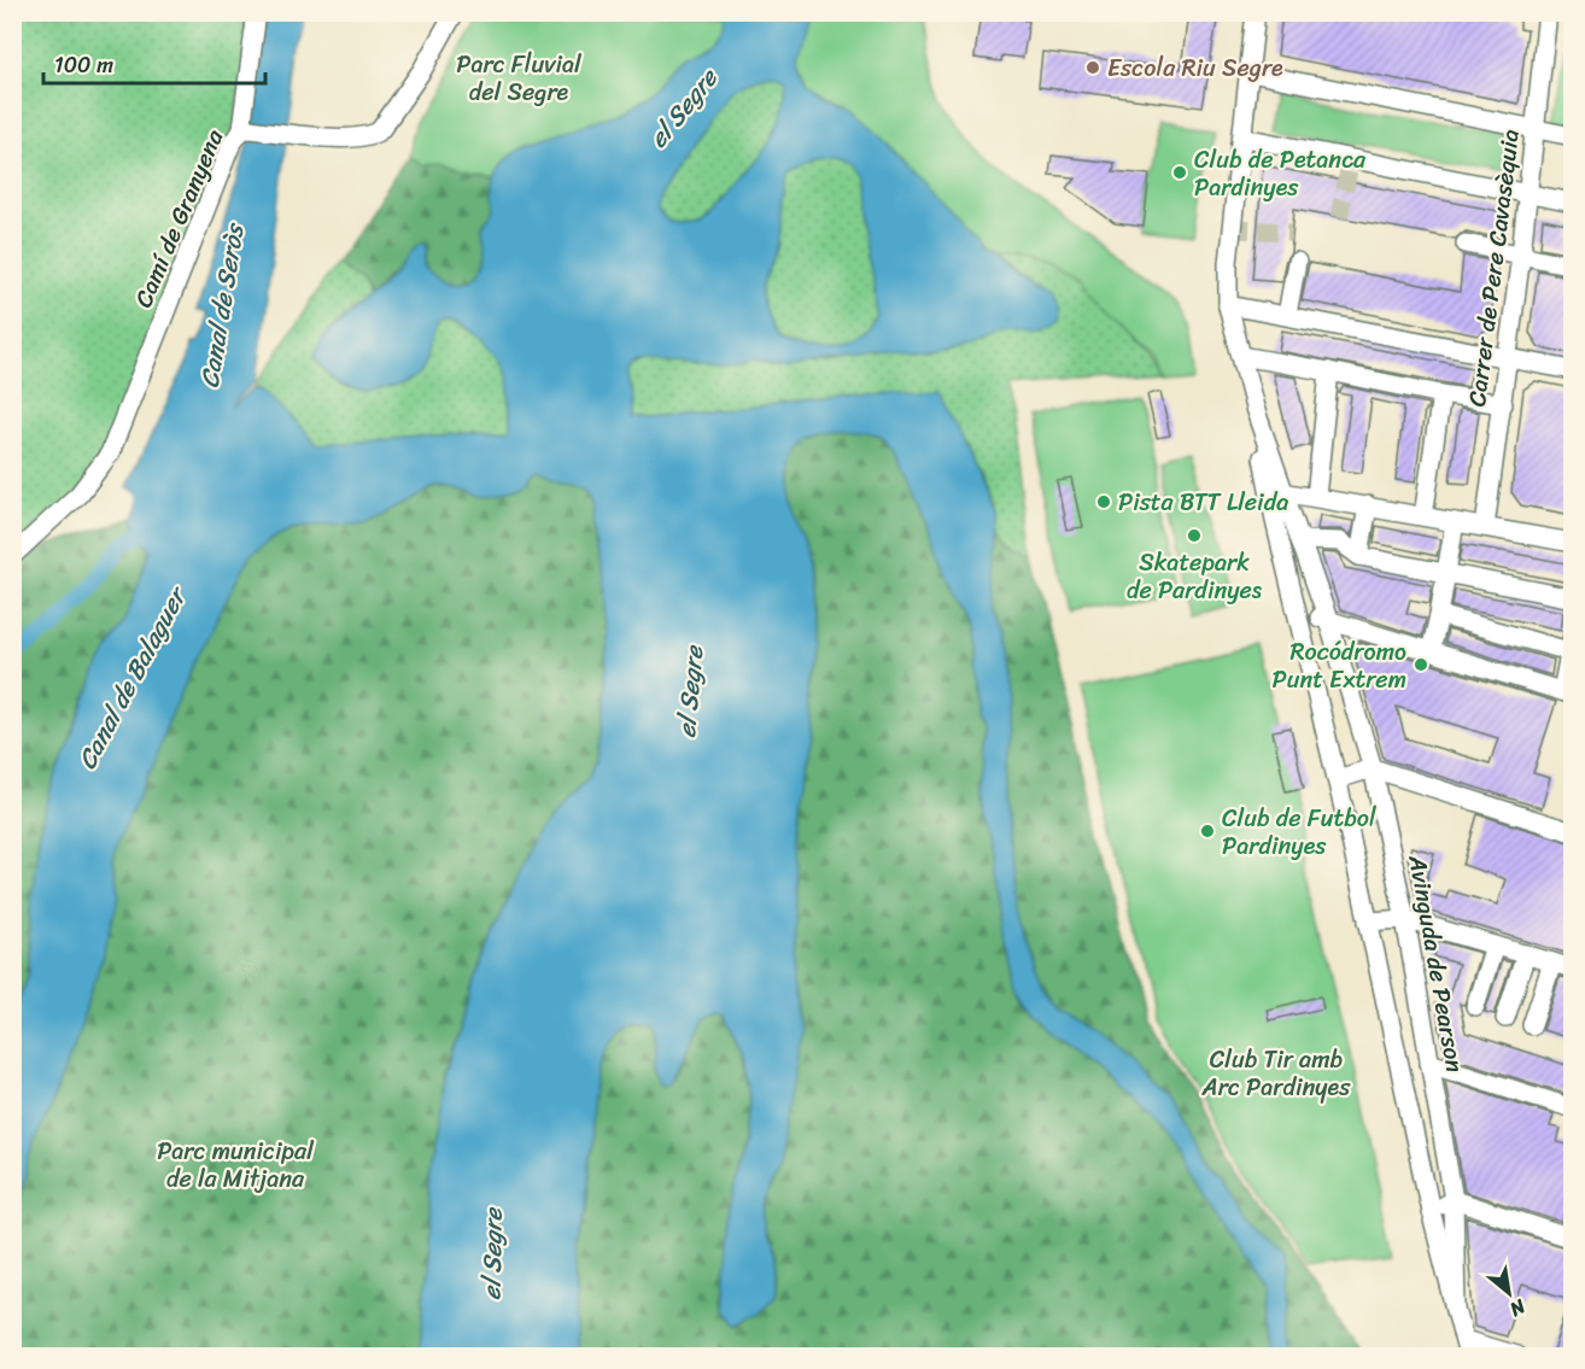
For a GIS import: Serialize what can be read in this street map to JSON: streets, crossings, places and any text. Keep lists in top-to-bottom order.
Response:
{
  "streets": {
    "street": ["Camí de Granyena", "Carrer de Pere Cavasèquia", "Avinguda de Pearson"]
  },
  "water": ["el Segre", "Canal de Seròs", "Canal de Balaguer"],
  "parks": ["Parc Fluvial del Segre", "Club Tir amb Arc Pardinyes", "Parc municipal de la Mitjana"],
  "places": [
    "Escola Riu Segre",
    "Club de Petanca Pardinyes",
    "Pista BTT Lleida",
    "Skatepark de Pardinyes",
    "Rocódromo Punt Extrem",
    "Club de Futbol Pardinyes"
  ],
  "scale_bar": "100 m",
  "north": "bottom right"
}
